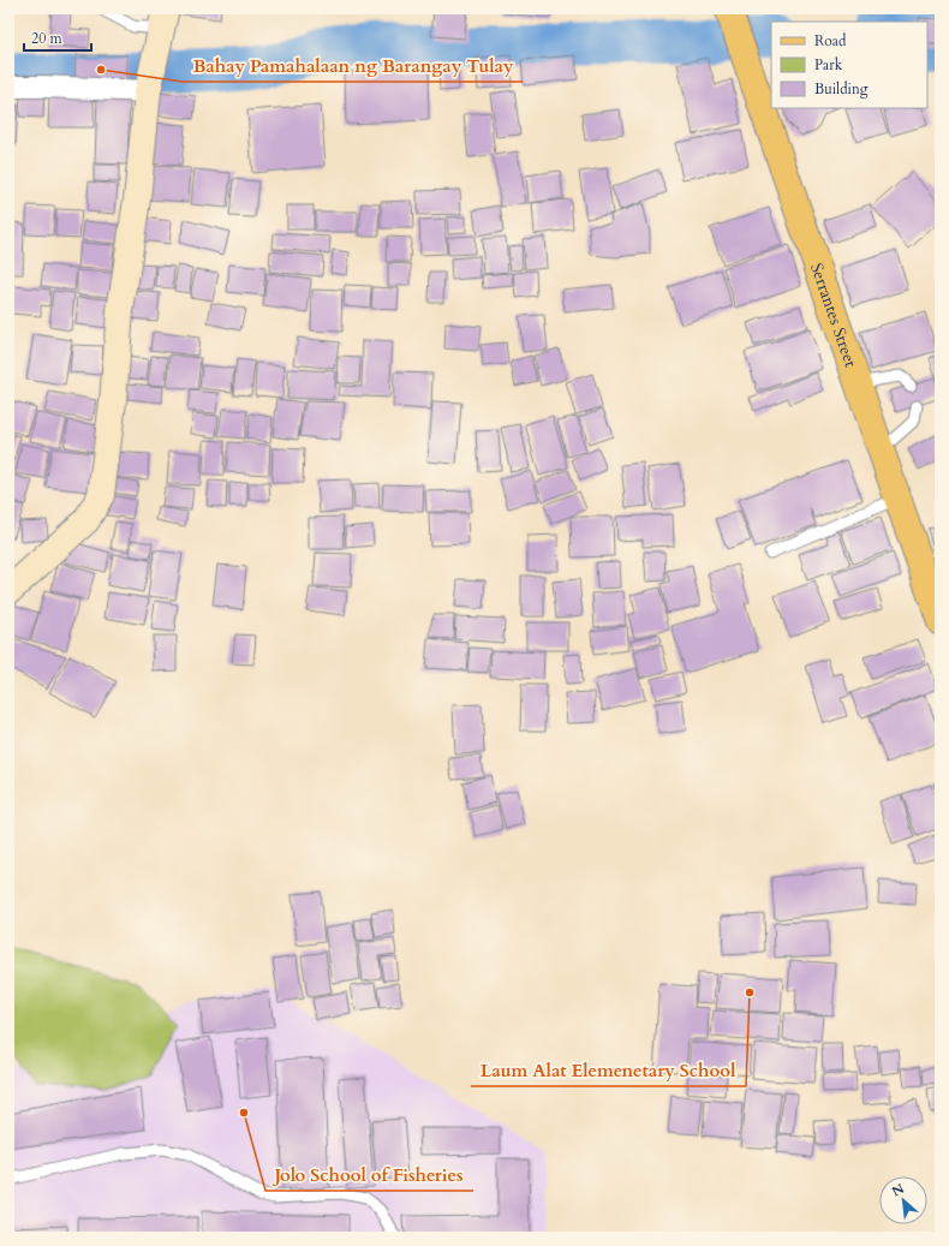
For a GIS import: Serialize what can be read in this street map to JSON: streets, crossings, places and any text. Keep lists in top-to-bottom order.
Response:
{
  "streets": {
    "main road": ["Serrantes Street"]
  },
  "places": ["Bahay Pamahalaan ng Barangay Tulay", "Laum Alat Elemenetary School", "Jolo School of Fisheries"],
  "legend": ["Road", "Park", "Building"],
  "scale_bar": "20 m",
  "north": "top left"
}
